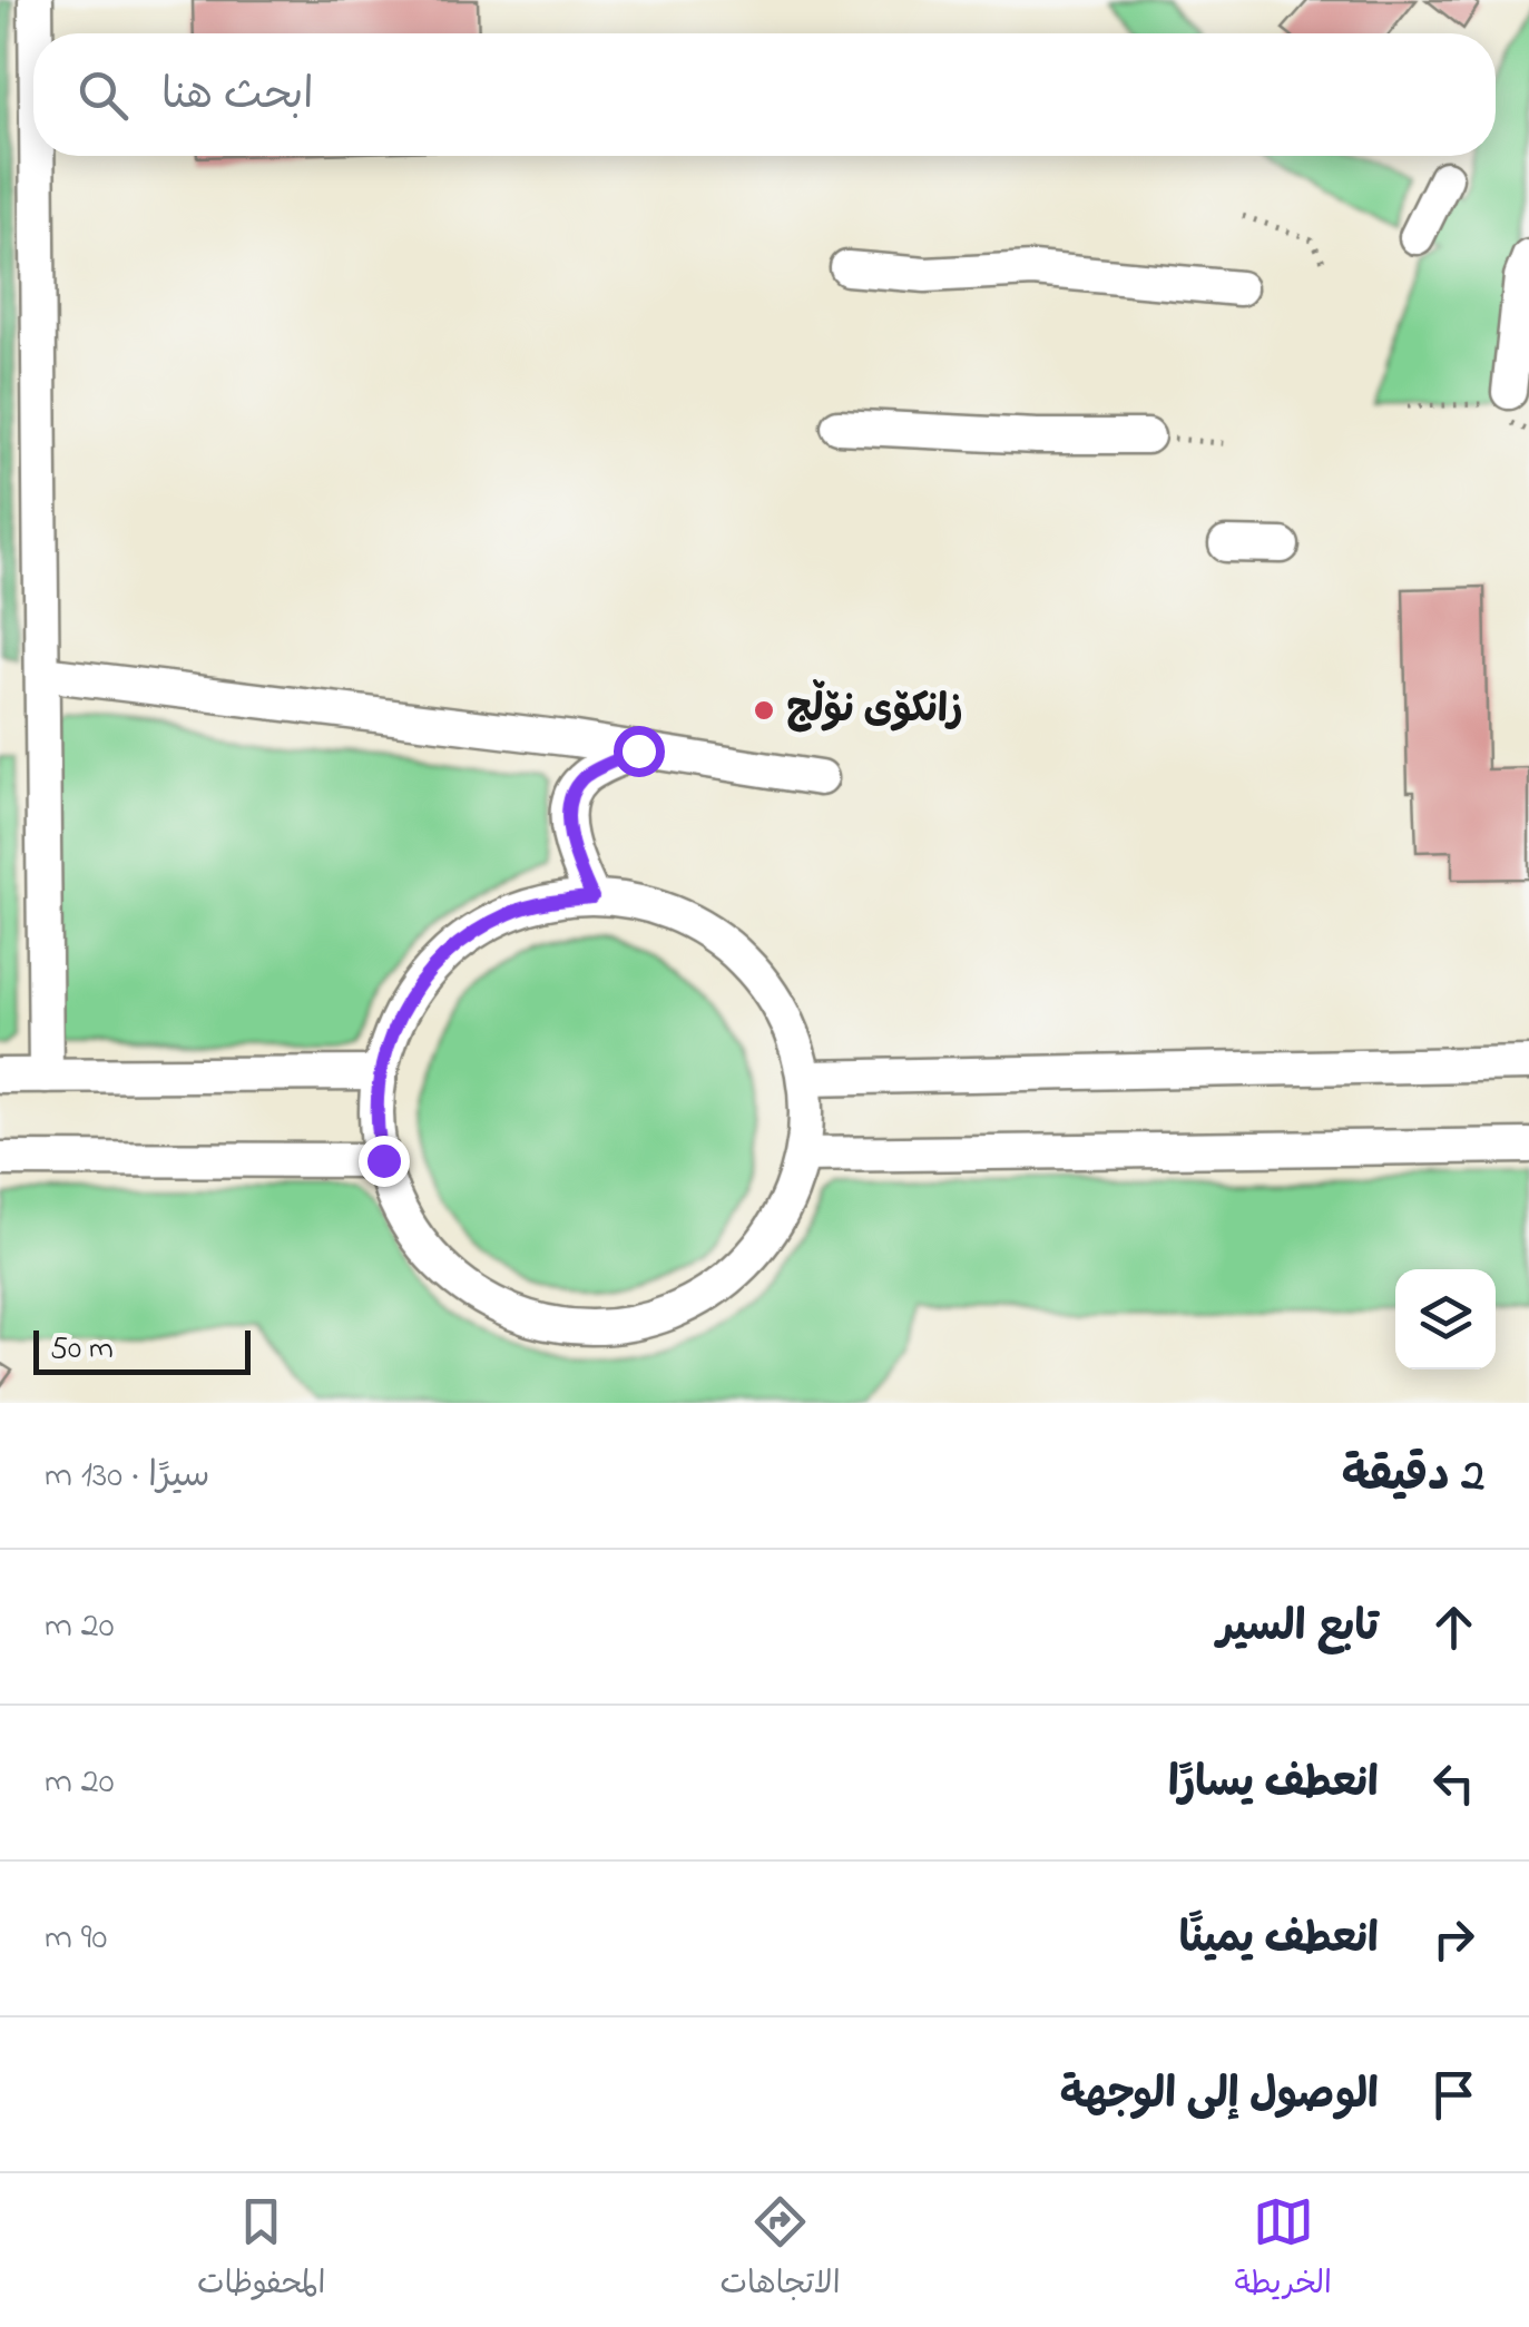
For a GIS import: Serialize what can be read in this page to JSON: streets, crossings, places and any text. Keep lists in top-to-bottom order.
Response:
{
  "places": ["زانکۆی نۆڵج"],
  "scale_bar": "50 m",
  "page": {
    "search": "ابحث هنا",
    "scale": "50 m",
    "heading": ["2 دقيقة", "سيرًا · 130 m"],
    "list": [
      ["تابع السير", "20 m"],
      ["انعطف يسارًا", "20 m"],
      ["انعطف يمينًا", "90 m"],
      "الوصول إلى الوجهة"
    ],
    "nav": ["الخريطة", "الاتجاهات", "المحفوظات"]
  }
}
